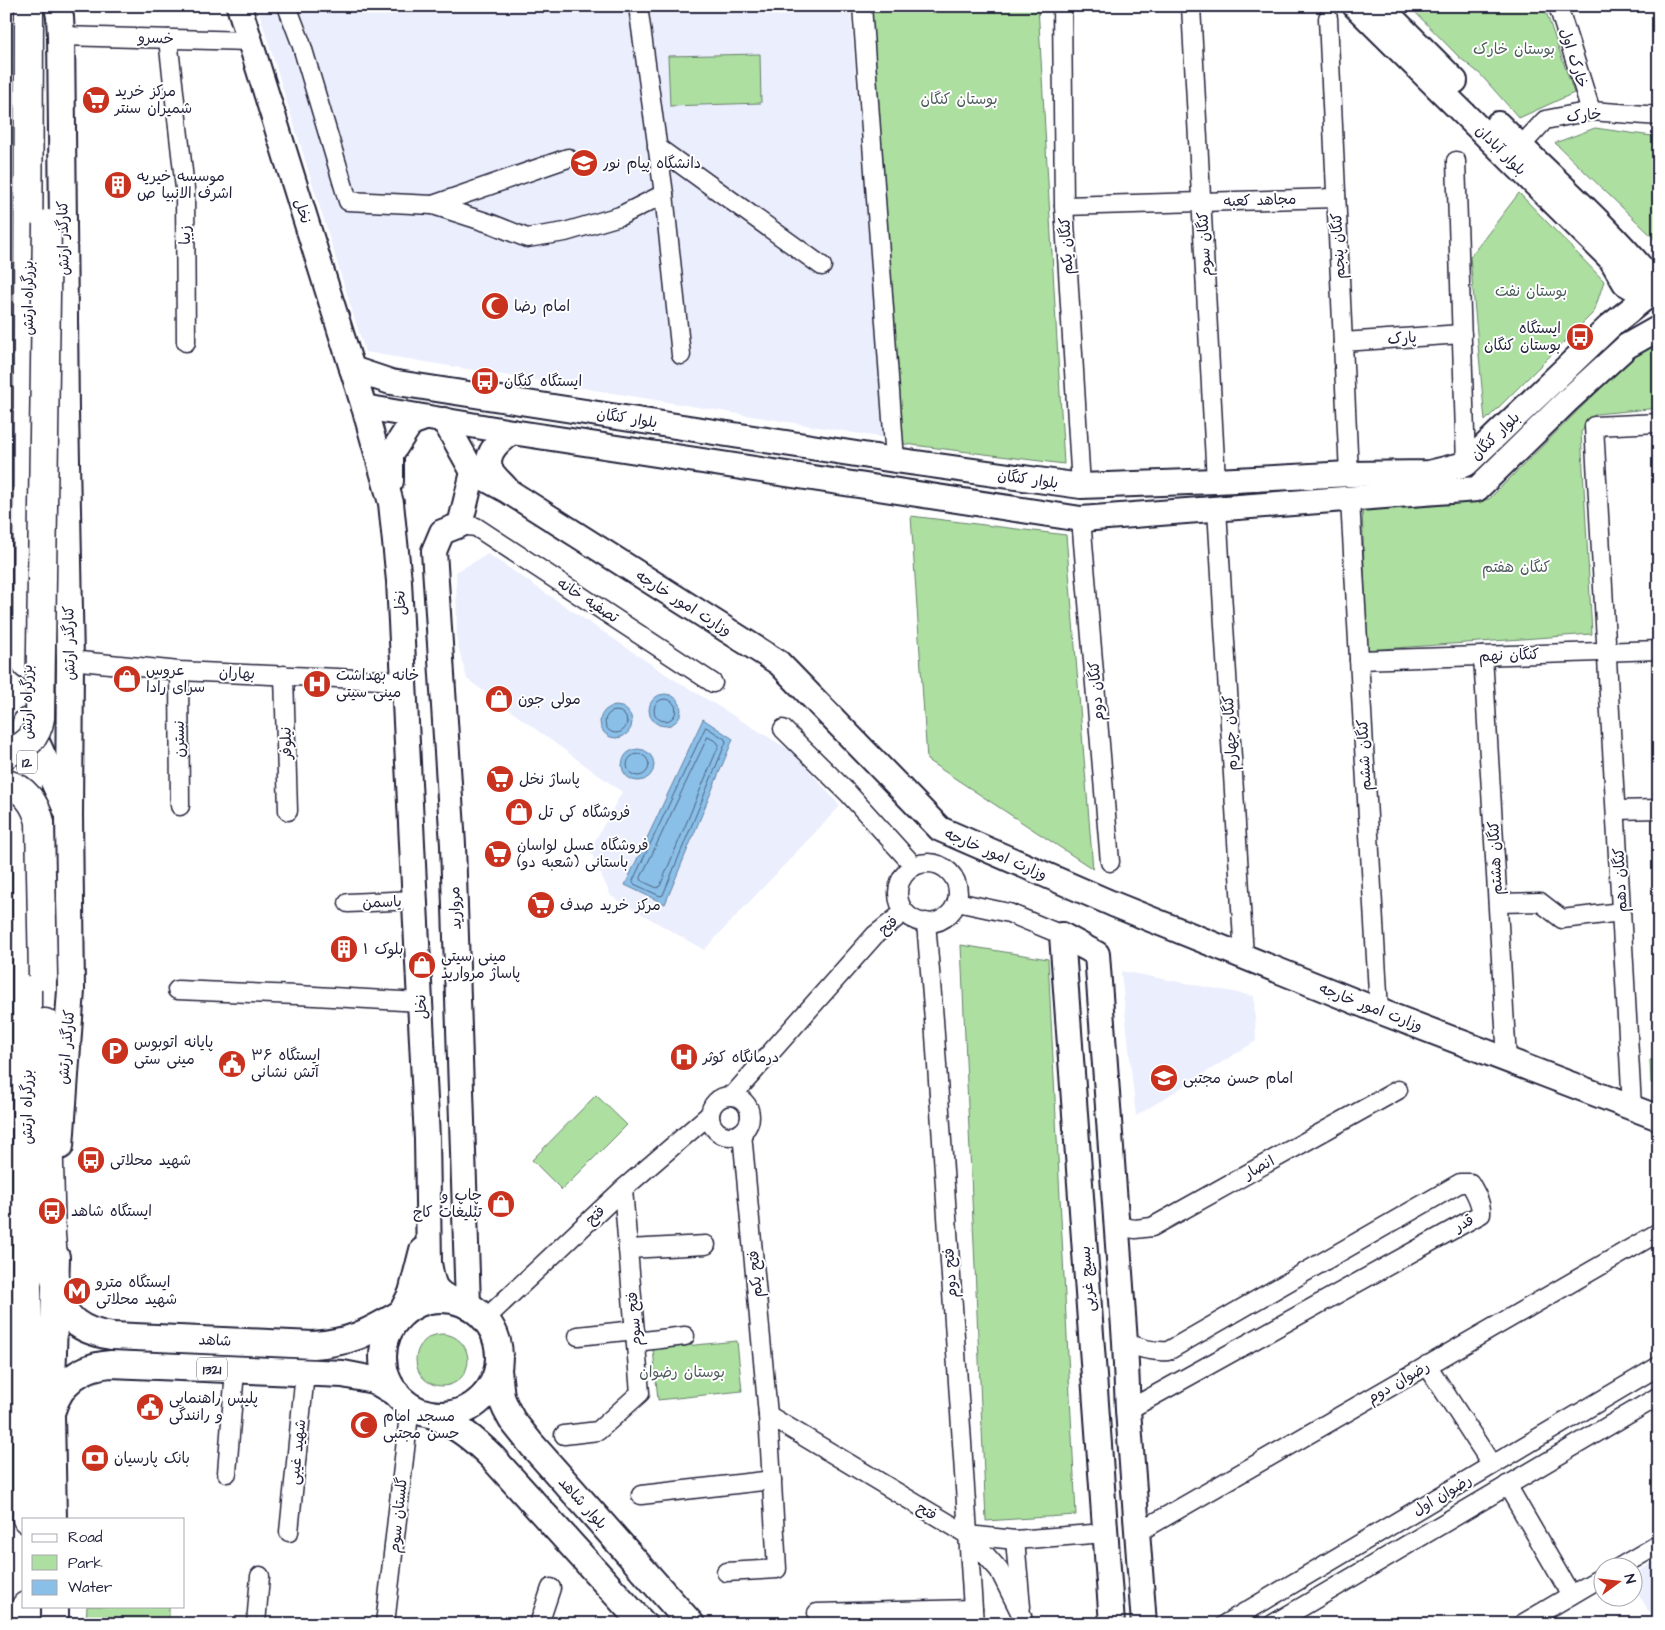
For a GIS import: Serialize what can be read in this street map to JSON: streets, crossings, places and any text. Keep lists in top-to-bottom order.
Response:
{
  "streets": {
    "highway": ["بزرگراه ارتش", "12"],
    "main road": [
      "بلوار آبادان",
      "نخل",
      "کنارگذر ارتش",
      "بلوار کنگان",
      "وزارت امور خارجه",
      "مروارید",
      "بسیج غربی",
      "شاهد",
      "1321",
      "بلوار شاهد"
    ],
    "street": [
      "خسرو",
      "خارک اول",
      "خارک",
      "مجاهد کعبه",
      "زیبا",
      "کنگان سوم",
      "کنگان یکم",
      "کنگان پنجم",
      "پارک",
      "تصفیه خانه",
      "کنگان نهم",
      "بهاران",
      "کنگان دوم",
      "کنگان چهارم",
      "نسترن",
      "نیلوفر",
      "کنگان ششم",
      "کنگان هشتم",
      "کنگان دهم",
      "یاسمن",
      "فتح",
      "انصار",
      "قدر",
      "فتح دوم",
      "فتح یکم",
      "فتح سوم",
      "رضوان دوم",
      "شهید غیبی",
      "رضوان اول",
      "گلستان سوم"
    ]
  },
  "crossings": [
    ["خسرو", "نخل"],
    ["خسرو", "زیبا"],
    ["خسرو", "کنارگذر ارتش"],
    ["خارک اول", "خارک"],
    ["خارک", "بلوار آبادان"],
    ["بلوار آبادان", "بلوار کنگان"],
    ["مجاهد کعبه", "کنگان سوم"],
    ["مجاهد کعبه", "کنگان یکم"],
    ["مجاهد کعبه", "کنگان پنجم"],
    ["نخل", "بلوار کنگان"],
    ["نخل", "بهاران"],
    ["نخل", "یاسمن"],
    ["کنارگذر ارتش", "بهاران"],
    ["کنارگذر ارتش", "شاهد"],
    ["کنگان سوم", "بلوار کنگان"],
    ["کنگان یکم", "بلوار کنگان"],
    ["کنگان پنجم", "پارک"],
    ["کنگان پنجم", "بلوار کنگان"],
    ["بلوار کنگان", "کنگان دوم"],
    ["بلوار کنگان", "کنگان چهارم"],
    ["بلوار کنگان", "کنگان ششم"],
    ["تصفیه خانه", "مروارید"],
    ["وزارت امور خارجه", "کنگان چهارم"],
    ["وزارت امور خارجه", "کنگان ششم"],
    ["وزارت امور خارجه", "کنگان هشتم"],
    ["وزارت امور خارجه", "کنگان دهم"],
    ["کنگان نهم", "کنگان ششم"],
    ["کنگان نهم", "کنگان هشتم"],
    ["کنگان نهم", "کنگان دهم"],
    ["بهاران", "نسترن"],
    ["بهاران", "نیلوفر"],
    ["مروارید", "فتح"],
    ["مروارید", "شاهد"],
    ["مروارید", "1321"],
    ["مروارید", "بلوار شاهد"],
    ["مروارید", "گلستان سوم"],
    ["فتح", "فتح دوم"],
    ["فتح", "فتح یکم"],
    ["فتح", "بسیج غربی"],
    ["فتح", "فتح سوم"],
    ["فتح", "شاهد"],
    ["فتح", "1321"],
    ["فتح", "بلوار شاهد"],
    ["فتح", "گلستان سوم"],
    ["شاهد", "1321"],
    ["شاهد", "شهید غیبی"],
    ["شاهد", "بلوار شاهد"],
    ["شاهد", "گلستان سوم"],
    ["1321", "بلوار شاهد"],
    ["1321", "گلستان سوم"],
    ["بلوار شاهد", "گلستان سوم"]
  ],
  "parks": [
    "بوستان خارک",
    "بوستان کنگان",
    "بوستان نفت",
    "کنگان هفتم",
    "بوستان رضوان"
  ],
  "places": {
    "supermarket": [
      "مرکز خرید شمیران سنتر",
      "پاساژ نخل",
      "فروشگاه عسل لواسان باستانی (شعبه دو)",
      "مرکز خرید صدف"
    ],
    "school or university": ["دانشگاه پیام نور", "امام حسن مجتبی"],
    "building": ["موسسه خیریه اشرف الانبیا ص", "۱ بلوک"],
    "mosque": ["امام رضا", "مسجد امام حسن مجتبی"],
    "bus stop": [
      "ایستگاه بوستان کنگان",
      "ایستگاه کنگان",
      "شهید محلاتی",
      "ایستگاه شاهد"
    ],
    "shop": [
      "عروس سرای رادا",
      "مولی جون",
      "فروشگاه کی تل",
      "مینی سیتی پاساژ مروارید",
      "چاپ و تبلیغات کاج"
    ],
    "hospital": ["خانه بهداشت مینی سیتی", "درمانگاه کوثر"],
    "parking": ["پایانه اتوبوس مینی ستی"],
    "public building": ["ایستگاه ۳۶ آتش نشانی", "پلیس راهنمایی و رانندگی"],
    "metro station": ["ایستگاه مترو شهید محلاتی"],
    "bank": ["بانک پارسیان"]
  },
  "legend": ["Road", "Park", "Water"],
  "north": "right"
}
